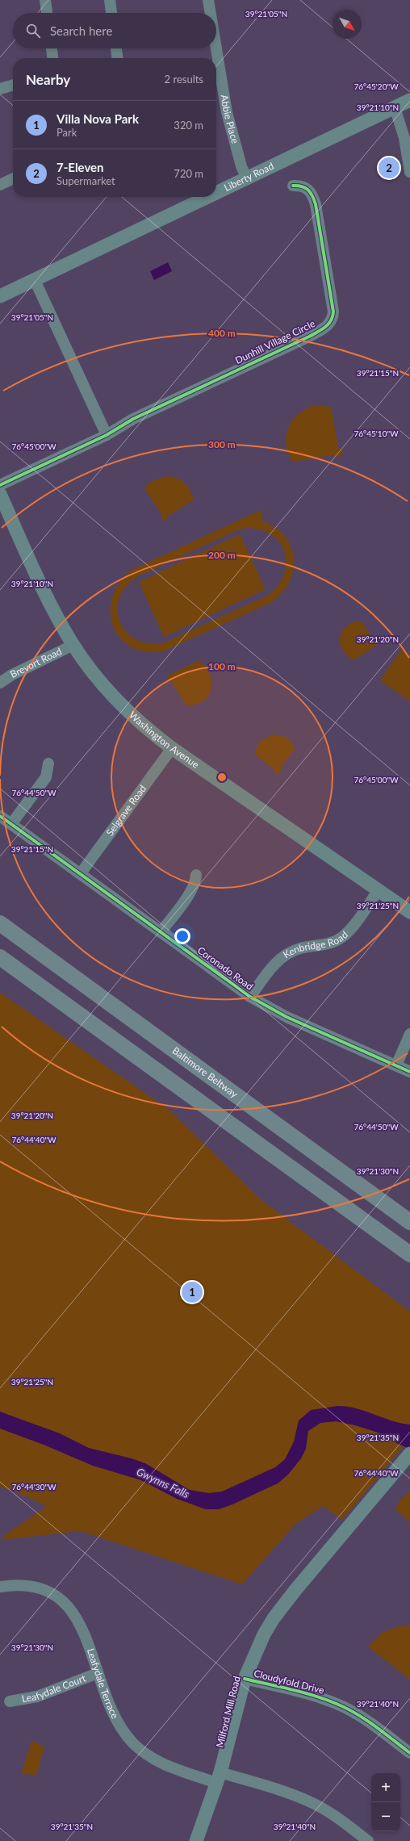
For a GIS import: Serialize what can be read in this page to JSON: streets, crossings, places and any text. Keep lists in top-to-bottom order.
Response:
{
  "streets": {
    "highway": ["Baltimore Beltway"],
    "main road": ["Liberty Road", "Washington Avenue", "Milford Mill Road"],
    "street": [
      "Abbie Place",
      "Dunhill Village Circle",
      "Brevort Road",
      "Selgrave Road",
      "Kenbridge Road",
      "Coronado Road",
      "Cloudyfold Drive",
      "Leafydale Terrace",
      "Leafydale Court"
    ]
  },
  "crossings": [
    ["Abbie Place", "Liberty Road"],
    ["Brevort Road", "Washington Avenue"],
    ["Washington Avenue", "Selgrave Road"],
    ["Washington Avenue", "Kenbridge Road"],
    ["Selgrave Road", "Coronado Road"],
    ["Kenbridge Road", "Coronado Road"],
    ["Cloudyfold Drive", "Milford Mill Road"],
    ["Leafydale Terrace", "Leafydale Court"],
    ["Leafydale Terrace", "Milford Mill Road"]
  ],
  "water": ["Gwynns Falls"],
  "north": "bottom right",
  "page": {
    "search": "Search here",
    "heading": ["Nearby", "2 results"],
    "list": [
      {
        "mark": "1",
        "name": "Villa Nova Park",
        "note": "Park",
        "value": "320 m"
      },
      {
        "mark": "2",
        "name": "7-Eleven",
        "note": "Supermarket",
        "value": "720 m"
      }
    ],
    "pins": ["2", "1"],
    "map_buttons": ["+", "−"]
  },
  "coordinates": [
    "39°21'05\"N",
    "76°45'20\"W",
    "39°21'10\"N",
    "39°21'15\"N",
    "76°45'10\"W",
    "76°45'00\"W",
    "39°21'20\"N",
    "76°44'50\"W",
    "39°21'25\"N",
    "76°44'40\"W",
    "39°21'30\"N",
    "39°21'35\"N",
    "76°44'30\"W",
    "39°21'40\"N"
  ],
  "rings": [
    "400 m",
    "300 m",
    "200 m",
    "100 m"
  ]
}
